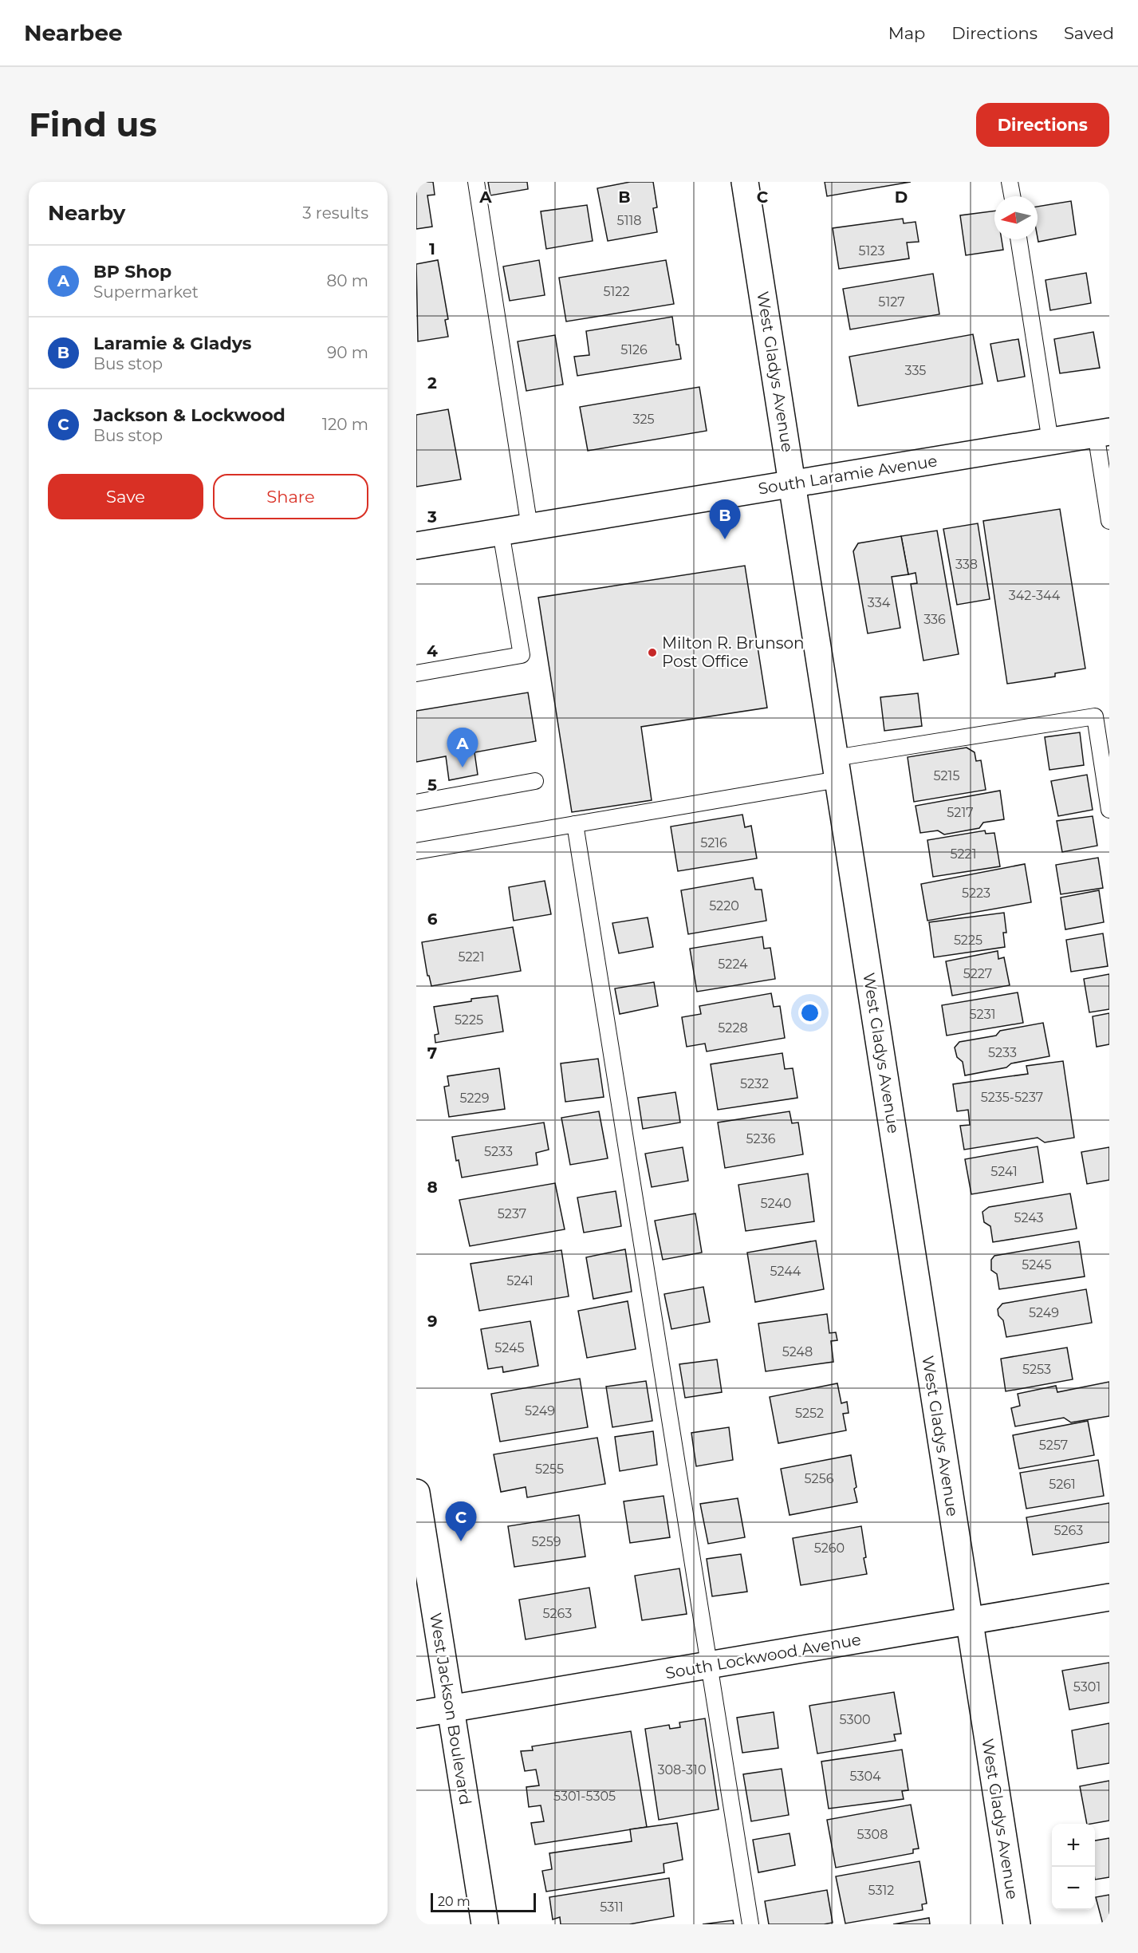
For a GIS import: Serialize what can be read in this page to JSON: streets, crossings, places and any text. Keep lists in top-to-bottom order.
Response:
{
  "streets": {
    "street": [
      "West Gladys Avenue",
      "South Laramie Avenue",
      "South Lockwood Avenue",
      "West Jackson Boulevard"
    ]
  },
  "crossings": [
    ["West Gladys Avenue", "South Laramie Avenue"],
    ["West Gladys Avenue", "South Lockwood Avenue"],
    ["South Lockwood Avenue", "West Jackson Boulevard"]
  ],
  "places": ["Milton R. Brunson Post Office"],
  "house_numbers": [
    "5118",
    "5123",
    "5122",
    "5127",
    "5126",
    "335",
    "325",
    "338",
    "342-344",
    "334",
    "336",
    "5215",
    "5217",
    "5216",
    "5221",
    "5223",
    "5220",
    "5225",
    "5221",
    "5224",
    "5227",
    "5231",
    "5225",
    "5228",
    "5233",
    "5232",
    "5235-5237",
    "5229",
    "5236",
    "5233",
    "5241",
    "5240",
    "5237",
    "5243",
    "5245",
    "5244",
    "5241",
    "5249",
    "5245",
    "5248",
    "5253",
    "5249",
    "5252",
    "5257",
    "5255",
    "5256",
    "5261",
    "5263",
    "5259",
    "5260",
    "5263",
    "5301",
    "5300",
    "308-310",
    "5304",
    "5301-5305",
    "5308",
    "5312",
    "5311"
  ],
  "scale_bar": "20 m",
  "north": "left",
  "page": {
    "header": "Nearbee",
    "nav": ["Map", "Directions", "Saved"],
    "buttons": [
      "Directions",
      ["Save", "Share"]
    ],
    "title": "Find us",
    "heading": ["Nearby", "3 results"],
    "list": [
      {
        "mark": "A",
        "name": "BP Shop",
        "note": "Supermarket",
        "value": "80 m"
      },
      {
        "mark": "B",
        "name": "Laramie & Gladys",
        "note": "Bus stop",
        "value": "90 m"
      },
      {
        "mark": "C",
        "name": "Jackson & Lockwood",
        "note": "Bus stop",
        "value": "120 m"
      }
    ],
    "pins": ["B", "A", "C"],
    "map_buttons": ["+", "−"],
    "scale": "20 m"
  },
  "grid": {
    "columns": [
      "A",
      "B",
      "C",
      "D"
    ],
    "rows": [
      "1",
      "2",
      "3",
      "4",
      "5",
      "6",
      "7",
      "8",
      "9"
    ]
  }
}
